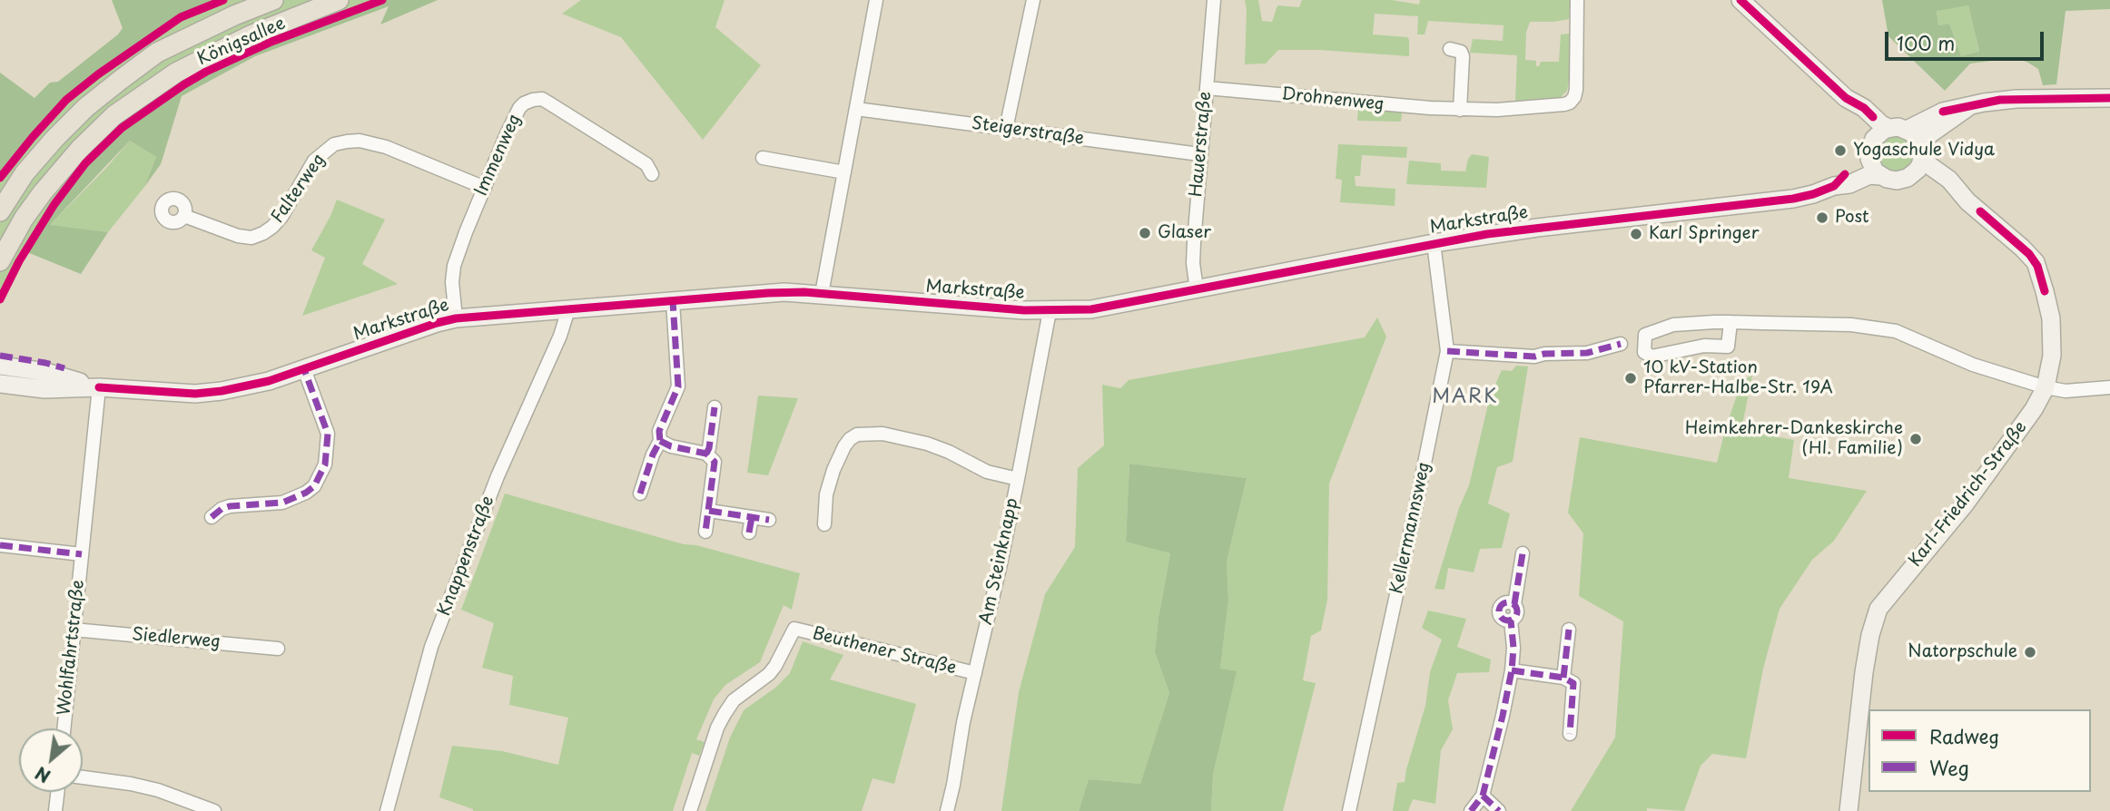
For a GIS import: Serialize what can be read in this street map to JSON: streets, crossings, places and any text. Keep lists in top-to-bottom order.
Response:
{
  "streets": {
    "main road": ["Königsallee", "Markstraße", "Karl-Friedrich-Straße"],
    "street": [
      "Drohnenweg",
      "Steigerstraße",
      "Hauerstraße",
      "Immenweg",
      "Falterweg",
      "Kellermannsweg",
      "Knappenstraße",
      "Am Steinknapp",
      "Siedlerweg",
      "Wohlfahrtstraße",
      "Beuthener Straße"
    ]
  },
  "crossings": [
    ["Drohnenweg", "Hauerstraße"],
    ["Steigerstraße", "Hauerstraße"],
    ["Hauerstraße", "Markstraße"],
    ["Immenweg", "Falterweg"],
    ["Immenweg", "Markstraße"],
    ["Markstraße", "Karl-Friedrich-Straße"],
    ["Markstraße", "Kellermannsweg"],
    ["Markstraße", "Knappenstraße"],
    ["Markstraße", "Am Steinknapp"],
    ["Markstraße", "Wohlfahrtstraße"],
    ["Am Steinknapp", "Beuthener Straße"],
    ["Siedlerweg", "Wohlfahrtstraße"]
  ],
  "districts": ["MARK"],
  "places": [
    "Yogaschule Vidya",
    "Post",
    "Glaser",
    "Karl Springer",
    "10 kV-Station Pfarrer-Halbe-Str. 19A",
    "Heimkehrer-Dankeskirche (Hl. Familie)",
    "Natorpschule"
  ],
  "legend": ["Radweg", "Weg"],
  "scale_bar": "100 m",
  "north": "bottom left"
}
